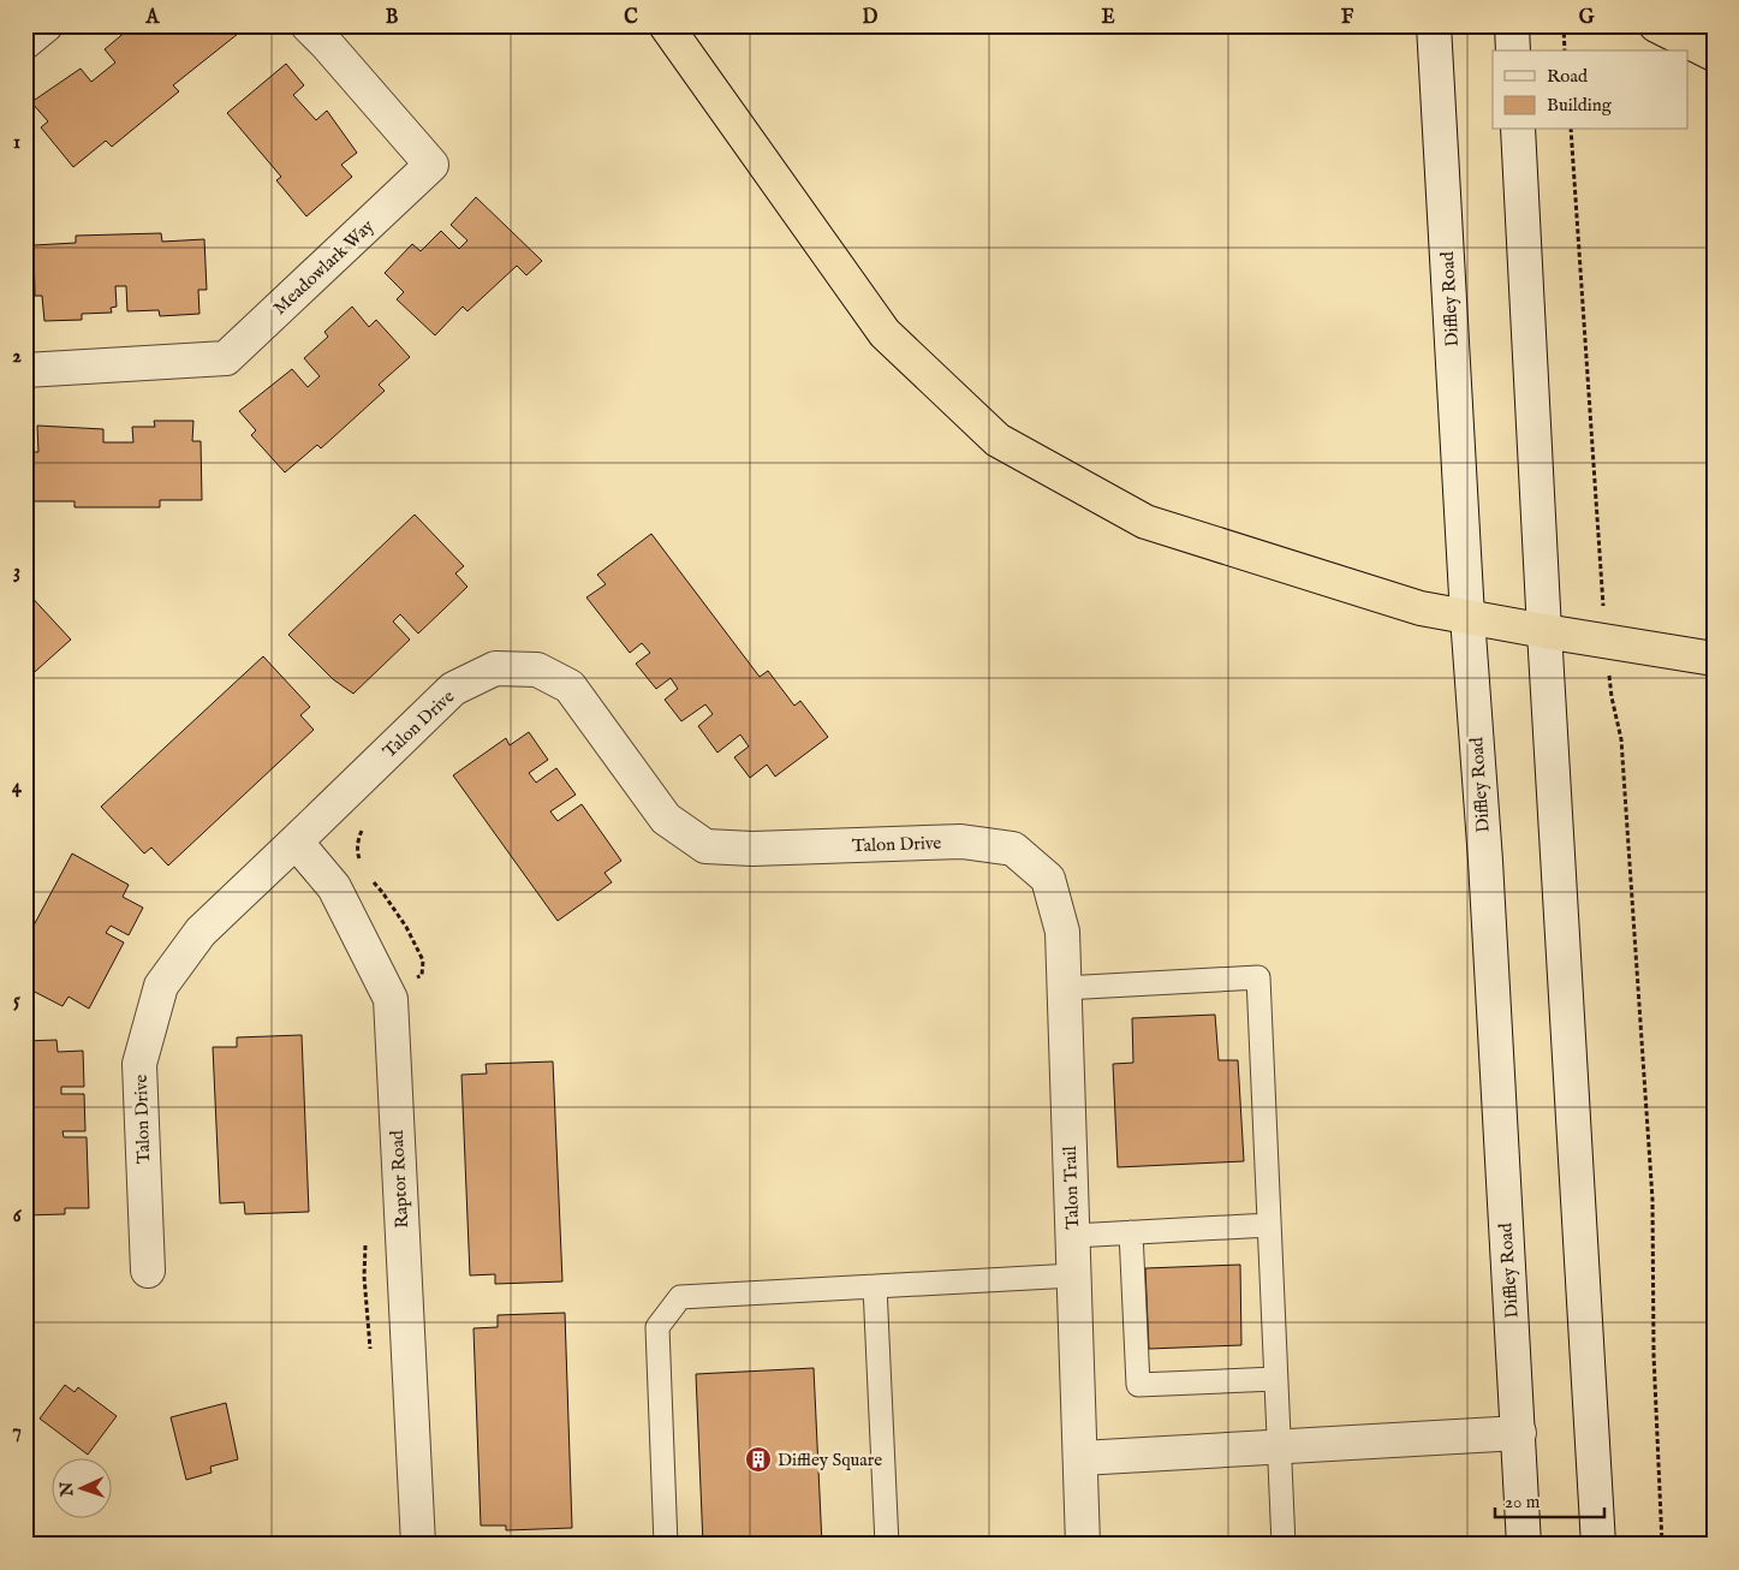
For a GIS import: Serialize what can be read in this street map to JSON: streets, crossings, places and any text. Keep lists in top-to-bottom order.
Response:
{
  "streets": {
    "street": [
      "Meadowlark Way",
      "Diffley Road",
      "Talon Drive",
      "Raptor Road",
      "Talon Trail"
    ]
  },
  "crossings": [
    ["Talon Drive", "Raptor Road"],
    ["Talon Drive", "Talon Trail"]
  ],
  "places": {
    "building": ["Diffley Square"]
  },
  "legend": ["Road", "Building"],
  "scale_bar": "20 m",
  "north": "left",
  "grid": {
    "columns": [
      "A",
      "B",
      "C",
      "D",
      "E",
      "F",
      "G"
    ],
    "rows": [
      "1",
      "2",
      "3",
      "4",
      "5",
      "6",
      "7"
    ]
  }
}
